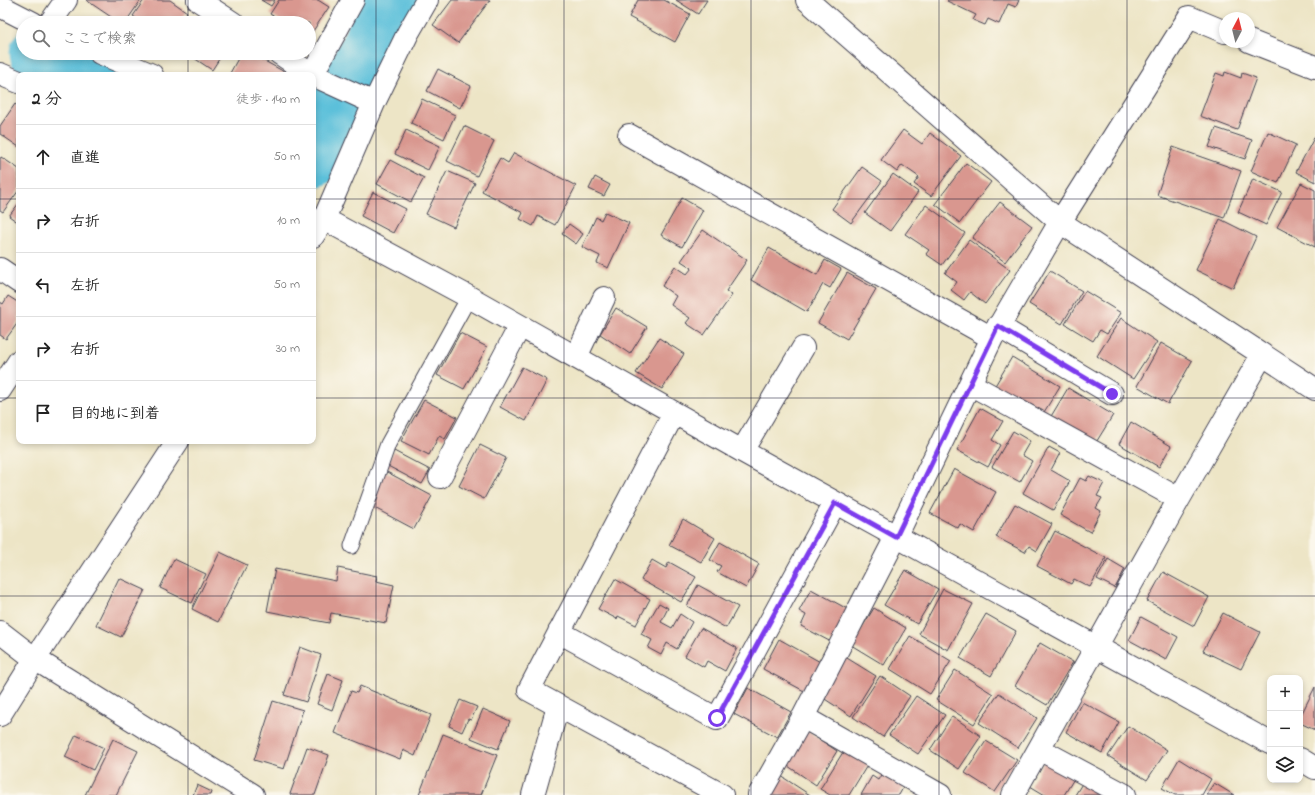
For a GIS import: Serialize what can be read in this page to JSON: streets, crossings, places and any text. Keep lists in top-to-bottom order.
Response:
{
  "north": "top",
  "page": {
    "search": "ここで検索",
    "heading": ["2 分", "徒歩 · 140 m"],
    "list": [
      ["直進", "50 m"],
      ["右折", "10 m"],
      ["左折", "50 m"],
      ["右折", "30 m"],
      "目的地に到着"
    ],
    "map_buttons": ["+", "−"]
  }
}
